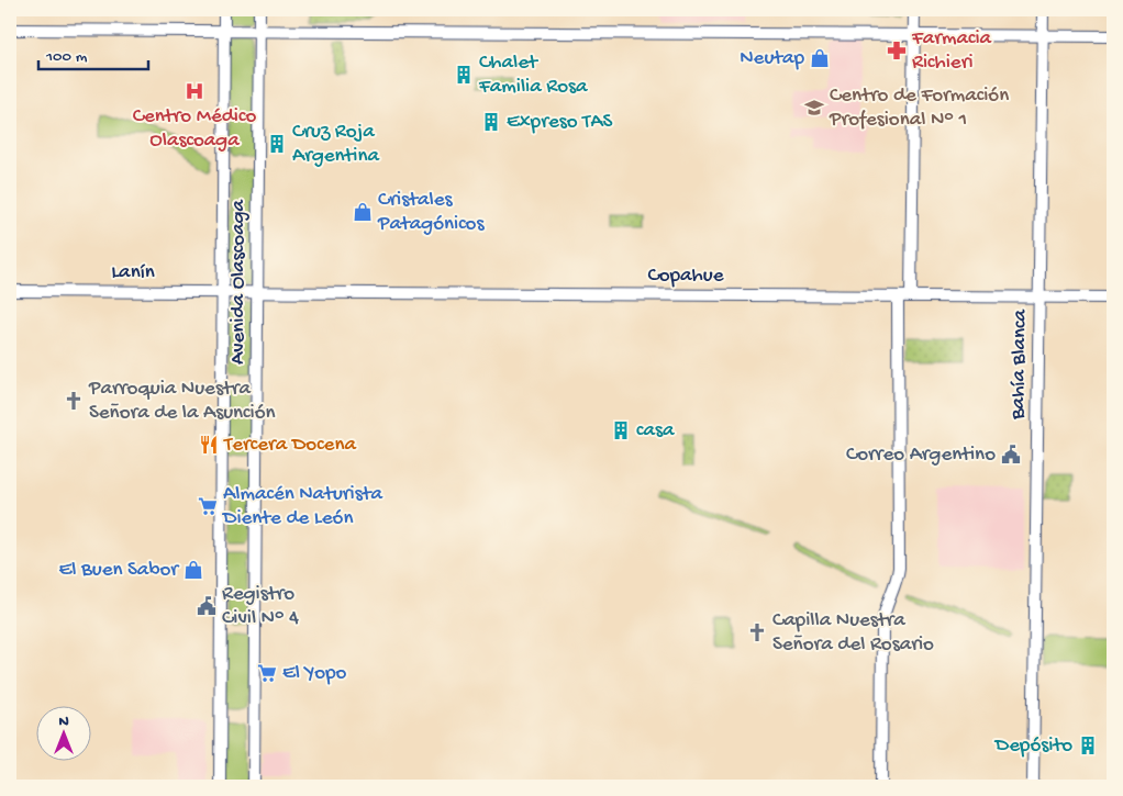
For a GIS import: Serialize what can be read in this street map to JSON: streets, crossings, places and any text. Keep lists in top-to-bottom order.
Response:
{
  "streets": {
    "street": [
      "Lanín",
      "Copahue",
      "Avenida Olascoaga",
      "Bahía Blanca"
    ]
  },
  "crossings": [
    ["Lanín", "Copahue"],
    ["Lanín", "Avenida Olascoaga"],
    ["Copahue", "Avenida Olascoaga"],
    ["Copahue", "Bahía Blanca"]
  ],
  "places": {
    "pharmacy": ["Farmacia Richieri"],
    "shop": ["Neutap", "Cristales Patagónicos", "El Buen Sabor"],
    "building": [
      "Chalet Familia Rosa",
      "Expreso TAS",
      "Cruz Roja Argentina",
      "casa",
      "Depósito"
    ],
    "hospital": ["Centro Médico Olascoaga"],
    "school or university": ["Centro de Formación Profesional N° 1"],
    "church": ["Parroquia Nuestra Señora de la Asunción", "Capilla Nuestra Señora del Rosario"],
    "restaurant": ["Tercera Docena"],
    "public building": ["Correo Argentino", "Registro Civil N° 4"],
    "supermarket": ["Almacén Naturista Diente de León", "El Yopo"]
  },
  "scale_bar": "100 m",
  "north": "top"
}
